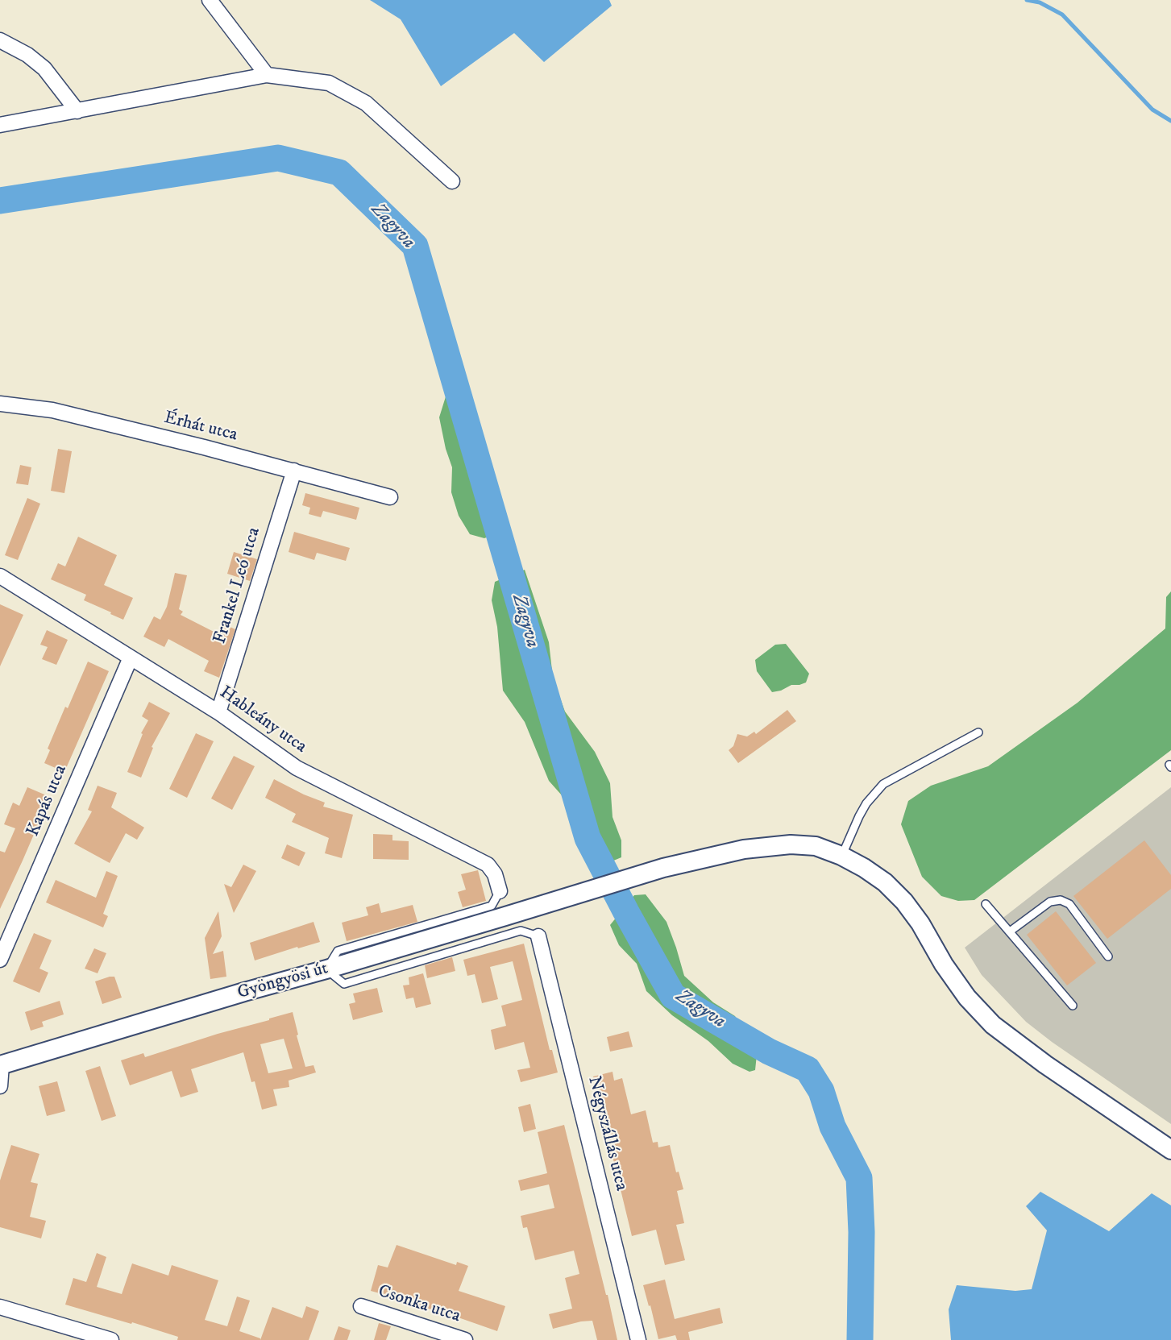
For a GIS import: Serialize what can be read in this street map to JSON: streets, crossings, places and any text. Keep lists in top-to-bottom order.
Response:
{
  "streets": {
    "street": [
      "Érhát utca",
      "Frankel Leó utca",
      "Hableány utca",
      "Kapás utca",
      "Gyöngyösi út",
      "Négyszállás utca",
      "Csonka utca"
    ]
  },
  "crossings": [
    ["Érhát utca", "Frankel Leó utca"],
    ["Frankel Leó utca", "Hableány utca"],
    ["Hableány utca", "Kapás utca"]
  ],
  "water": ["Zagyva"]
}
